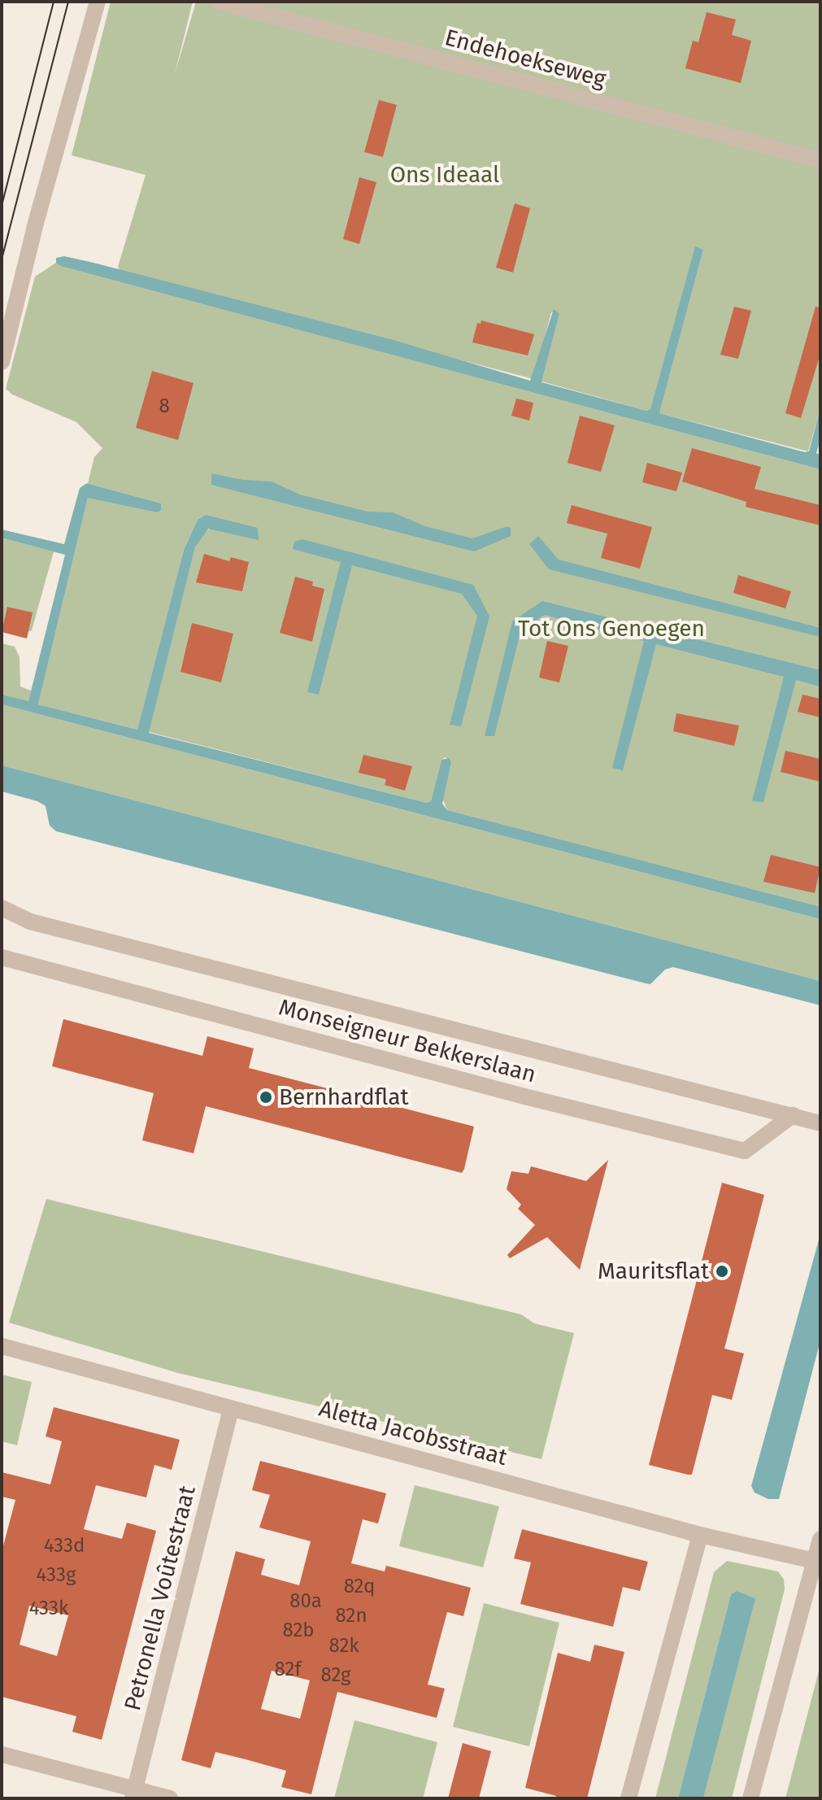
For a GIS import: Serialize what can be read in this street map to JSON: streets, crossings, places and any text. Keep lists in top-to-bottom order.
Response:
{
  "streets": {
    "street": [
      "Endehoekseweg",
      "Monseigneur Bekkerslaan",
      "Aletta Jacobsstraat",
      "Petronella Voûtestraat"
    ]
  },
  "crossings": [
    ["Aletta Jacobsstraat", "Petronella Voûtestraat"]
  ],
  "parks": ["Ons Ideaal", "Tot Ons Genoegen"],
  "places": ["Bernhardflat", "Mauritsflat"],
  "house_numbers": [
    "8",
    "433d",
    "433g",
    "82q",
    "80a",
    "433k",
    "82n",
    "82b",
    "82k",
    "82f",
    "82g"
  ]
}
